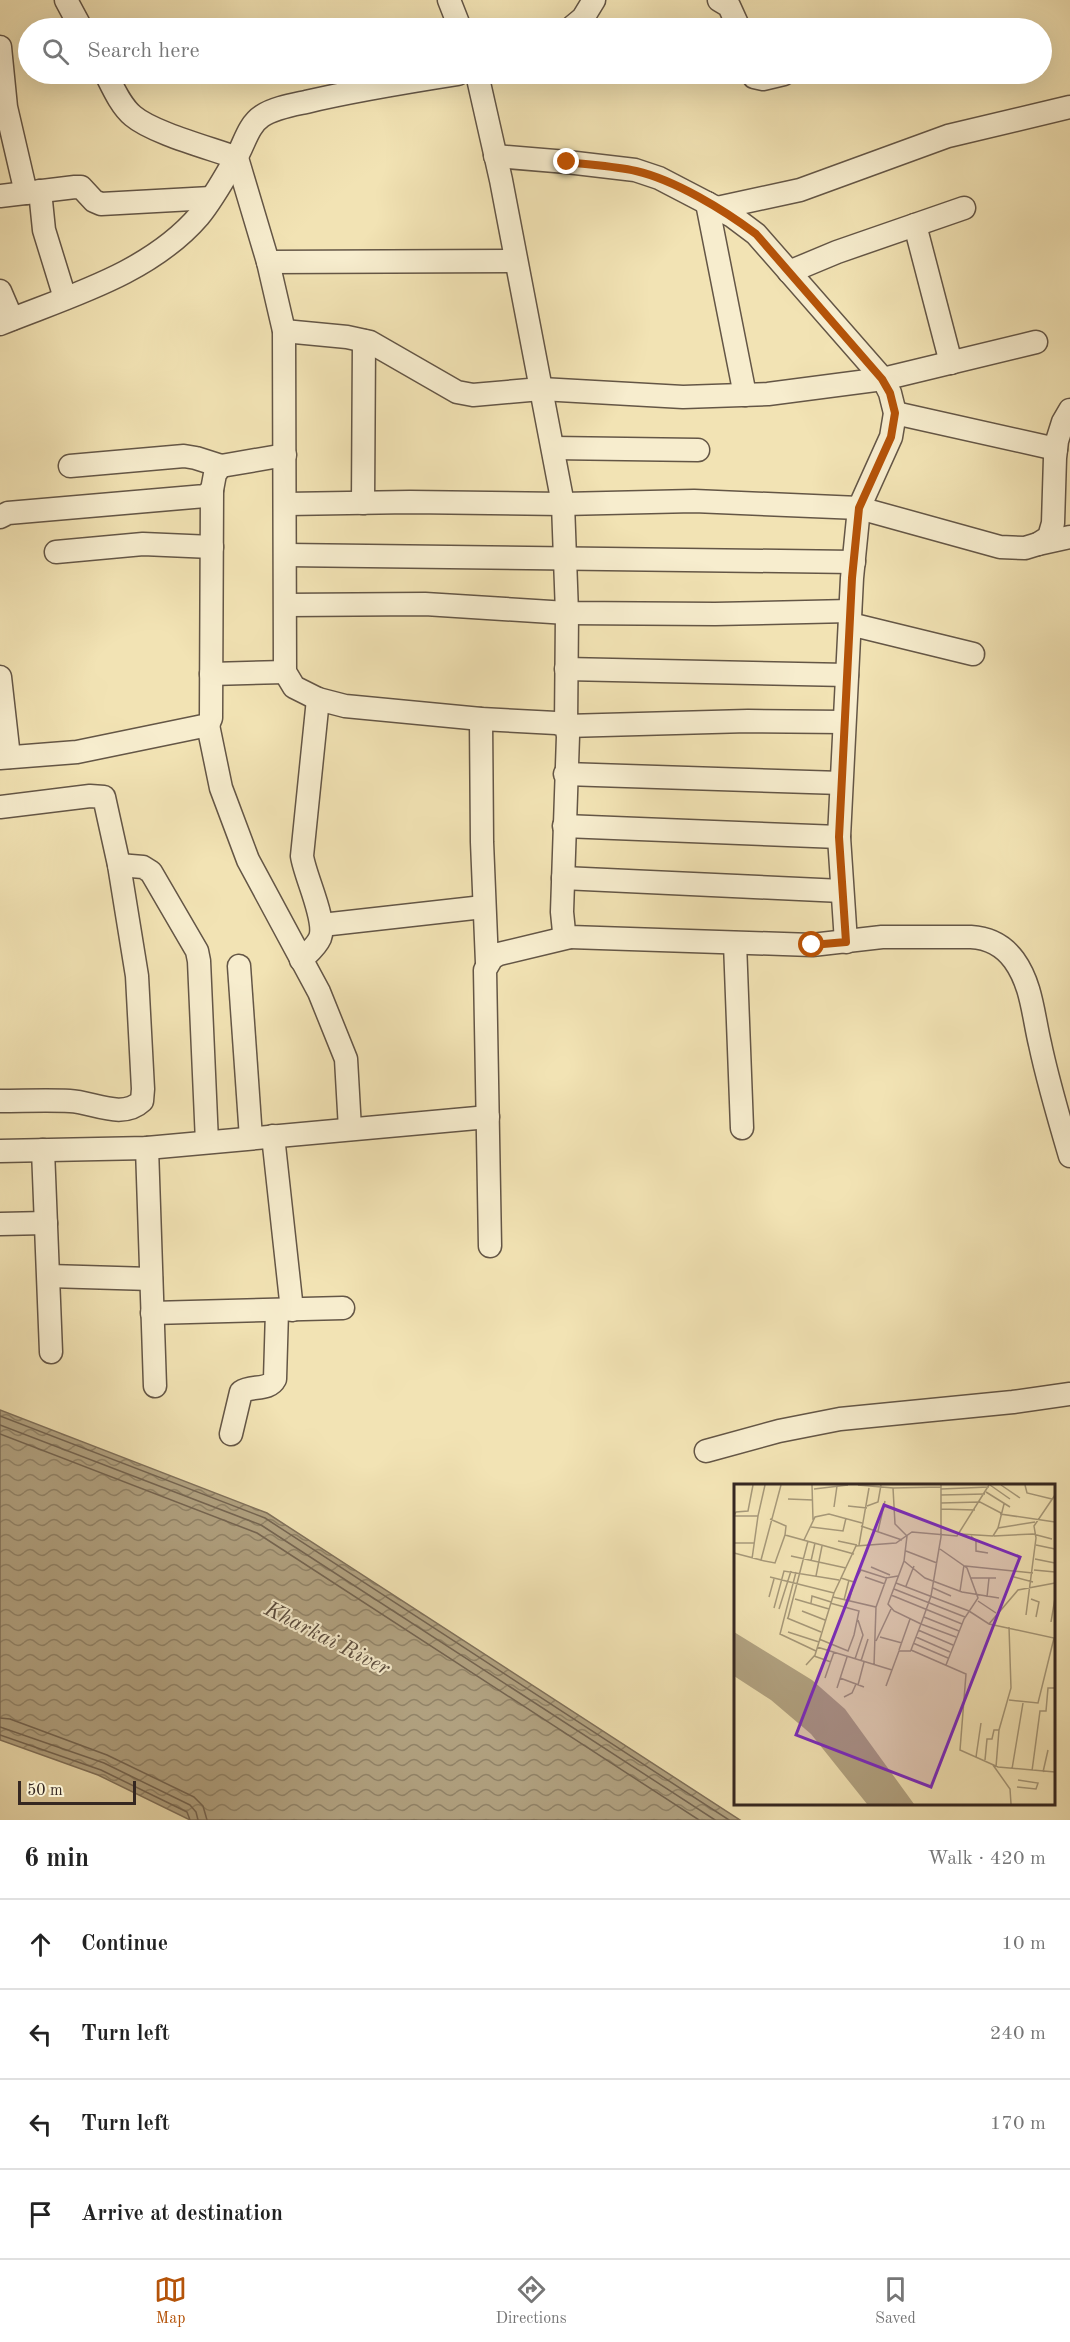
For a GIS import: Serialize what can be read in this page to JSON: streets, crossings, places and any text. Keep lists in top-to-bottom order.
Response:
{
  "water": ["Kharkai River"],
  "scale_bar": "50 m",
  "page": {
    "search": "Search here",
    "scale": "50 m",
    "heading": ["6 min", "Walk · 420 m"],
    "list": [
      ["Continue", "10 m"],
      ["Turn left", "240 m"],
      ["Turn left", "170 m"],
      "Arrive at destination"
    ],
    "nav": ["Map", "Directions", "Saved"]
  }
}
